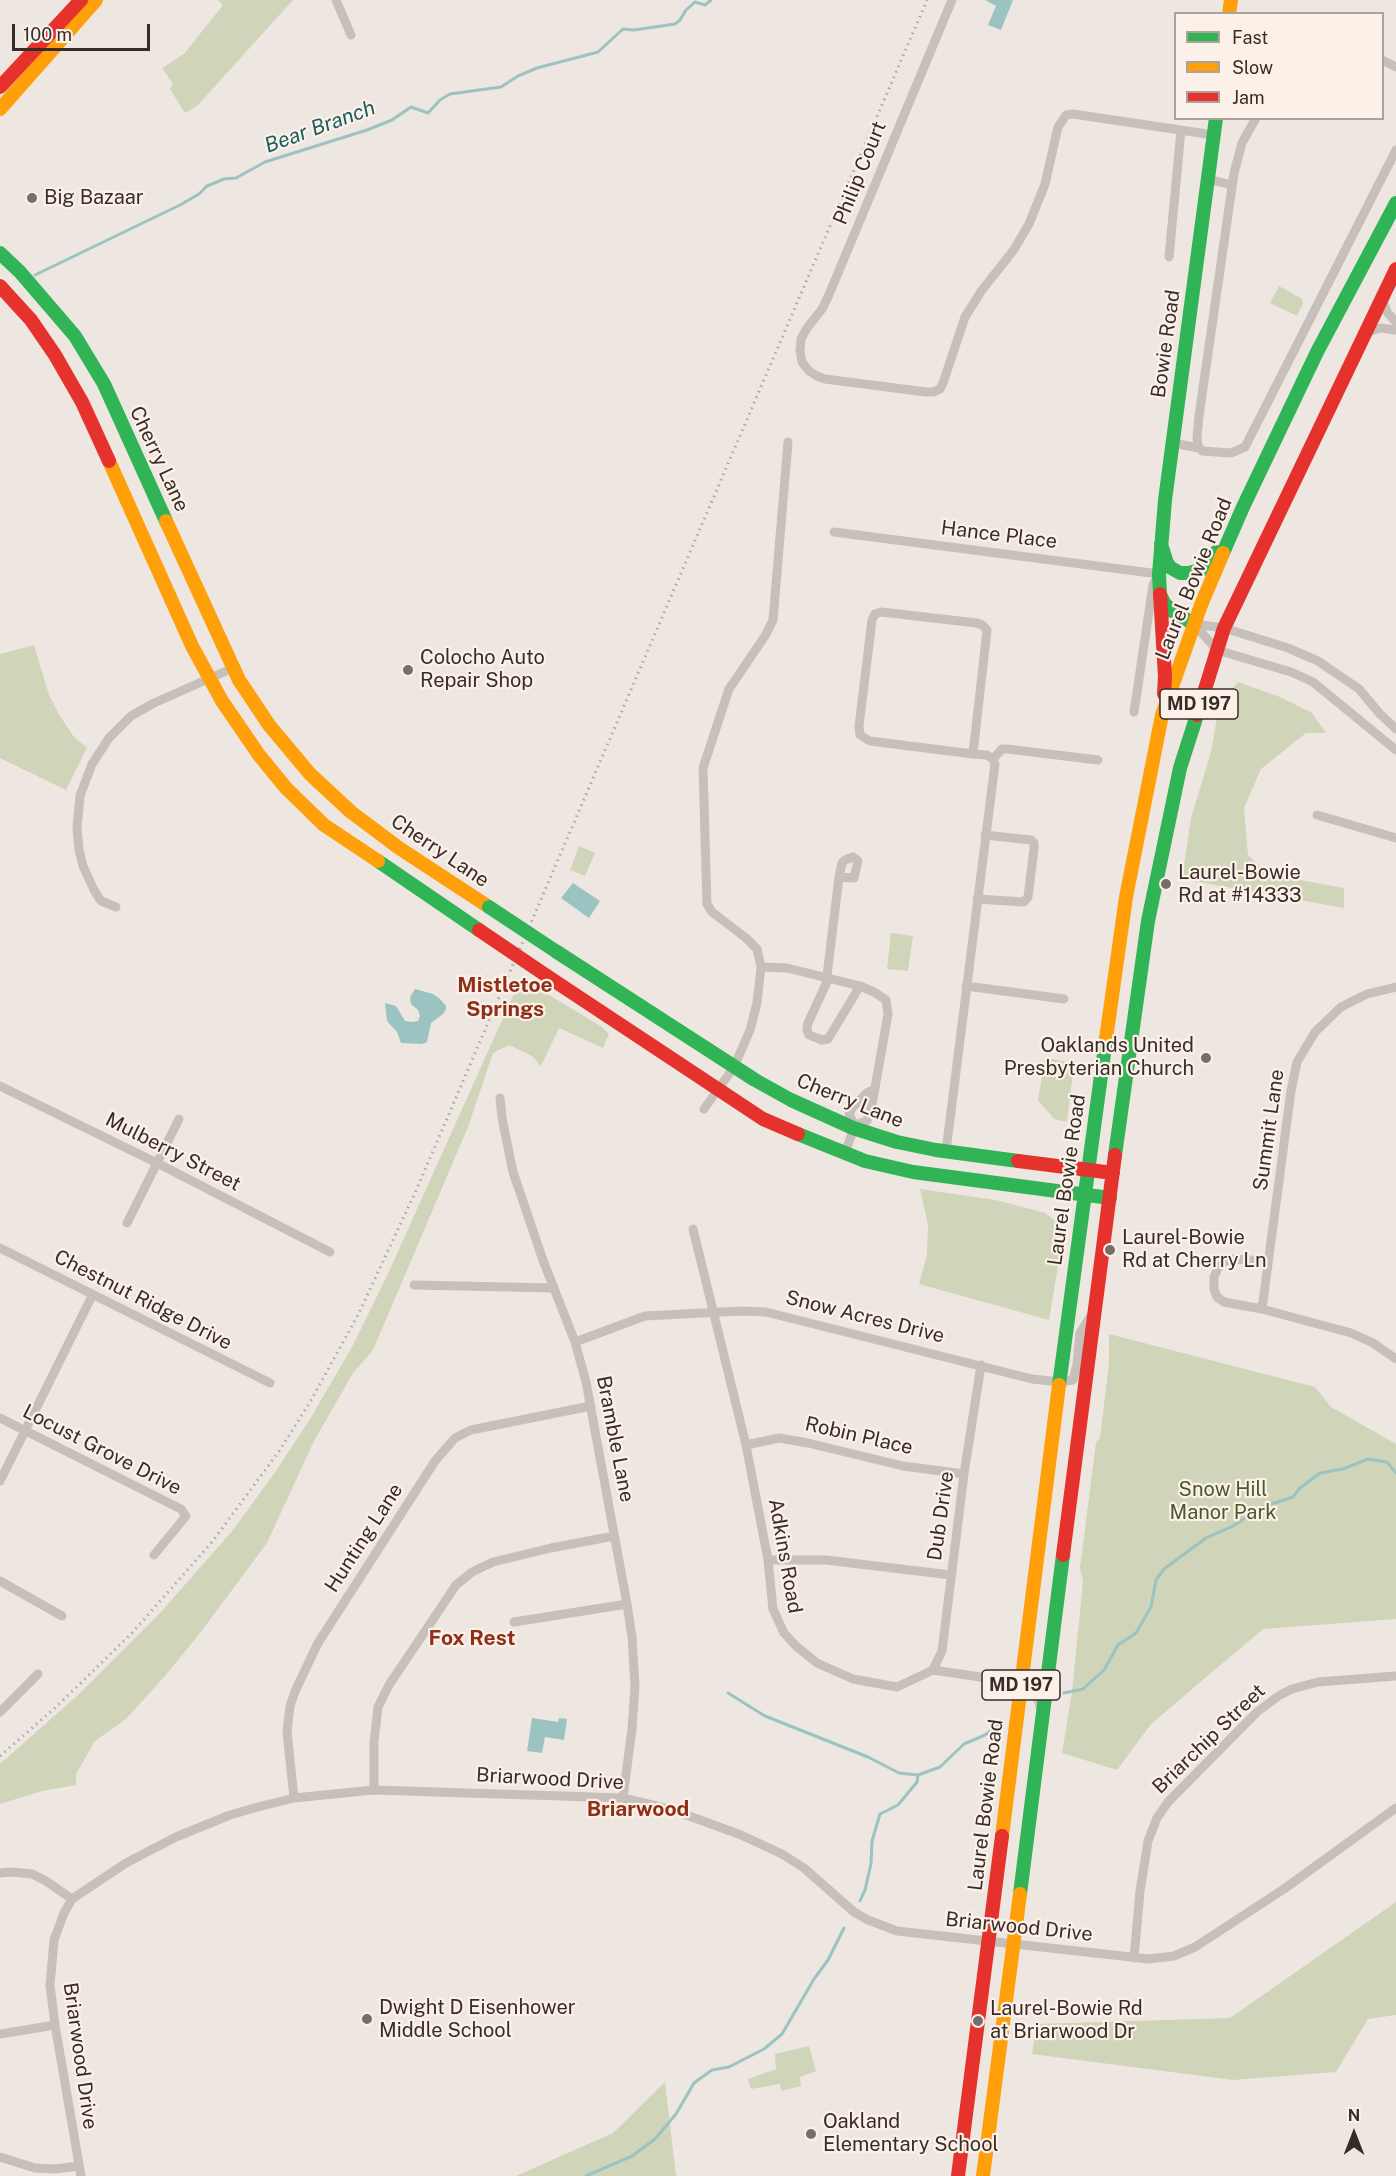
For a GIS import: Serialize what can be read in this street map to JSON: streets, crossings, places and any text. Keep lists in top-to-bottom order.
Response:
{
  "streets": {
    "main road": [
      "Bowie Road",
      "Cherry Lane",
      "Laurel Bowie Road",
      "MD 197"
    ],
    "street": [
      "Philip Court",
      "Hance Place",
      "Summit Lane",
      "Mulberry Street",
      "Chestnut Ridge Drive",
      "Snow Acres Drive",
      "Robin Place",
      "Bramble Lane",
      "Locust Grove Drive",
      "Dub Drive",
      "Hunting Lane",
      "Adkins Road",
      "Briarchip Street",
      "Briarwood Drive"
    ]
  },
  "crossings": [
    ["Bowie Road", "Hance Place"],
    ["Bowie Road", "Laurel Bowie Road"],
    ["Cherry Lane", "Laurel Bowie Road"],
    ["Cherry Lane", "MD 197"],
    ["Laurel Bowie Road", "Snow Acres Drive"],
    ["Laurel Bowie Road", "Briarwood Drive"],
    ["MD 197", "Briarwood Drive"],
    ["Snow Acres Drive", "Bramble Lane"],
    ["Snow Acres Drive", "Dub Drive"],
    ["Snow Acres Drive", "Adkins Road"],
    ["Robin Place", "Dub Drive"],
    ["Robin Place", "Adkins Road"],
    ["Bramble Lane", "Hunting Lane"],
    ["Bramble Lane", "Briarwood Drive"],
    ["Dub Drive", "Adkins Road"],
    ["Hunting Lane", "Briarwood Drive"],
    ["Briarchip Street", "Briarwood Drive"]
  ],
  "districts": ["Mistletoe Springs", "Fox Rest", "Briarwood"],
  "water": ["Bear Branch"],
  "parks": ["Snow Hill Manor Park"],
  "places": [
    "Big Bazaar",
    "Colocho Auto Repair Shop",
    "Laurel-Bowie Rd at #14333",
    "Oaklands United Presbyterian Church",
    "Laurel-Bowie Rd at Cherry Ln",
    "Dwight D Eisenhower Middle School",
    "Laurel-Bowie Rd at Briarwood Dr",
    "Oakland Elementary School"
  ],
  "legend": ["Fast", "Slow", "Jam"],
  "scale_bar": "100 m",
  "north": "top"
}
